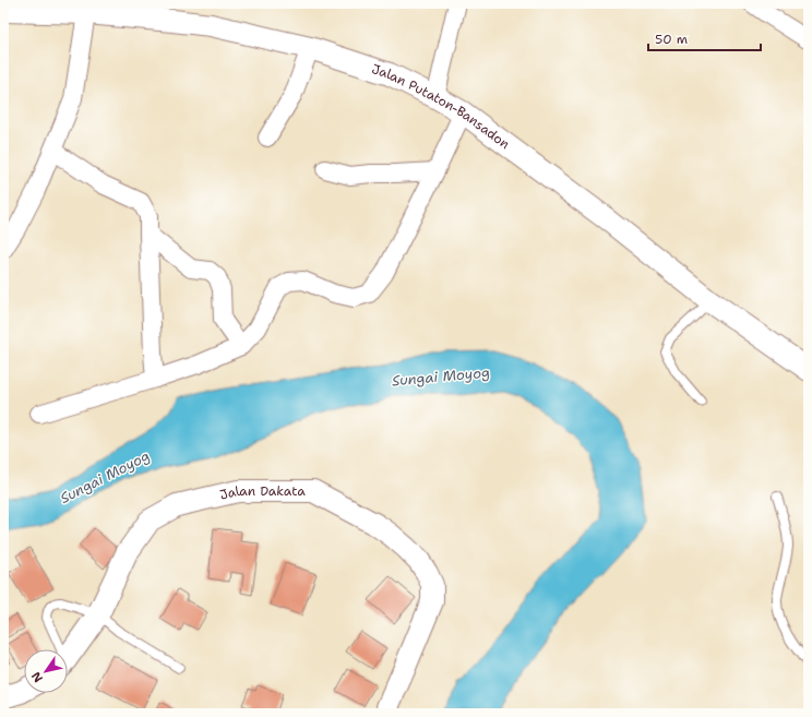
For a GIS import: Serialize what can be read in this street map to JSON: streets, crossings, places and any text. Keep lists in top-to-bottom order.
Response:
{
  "streets": {
    "street": ["Jalan Putaton-Bansadon", "Jalan Dakata"]
  },
  "water": ["Sungai Moyog"],
  "scale_bar": "50 m",
  "north": "bottom left"
}
